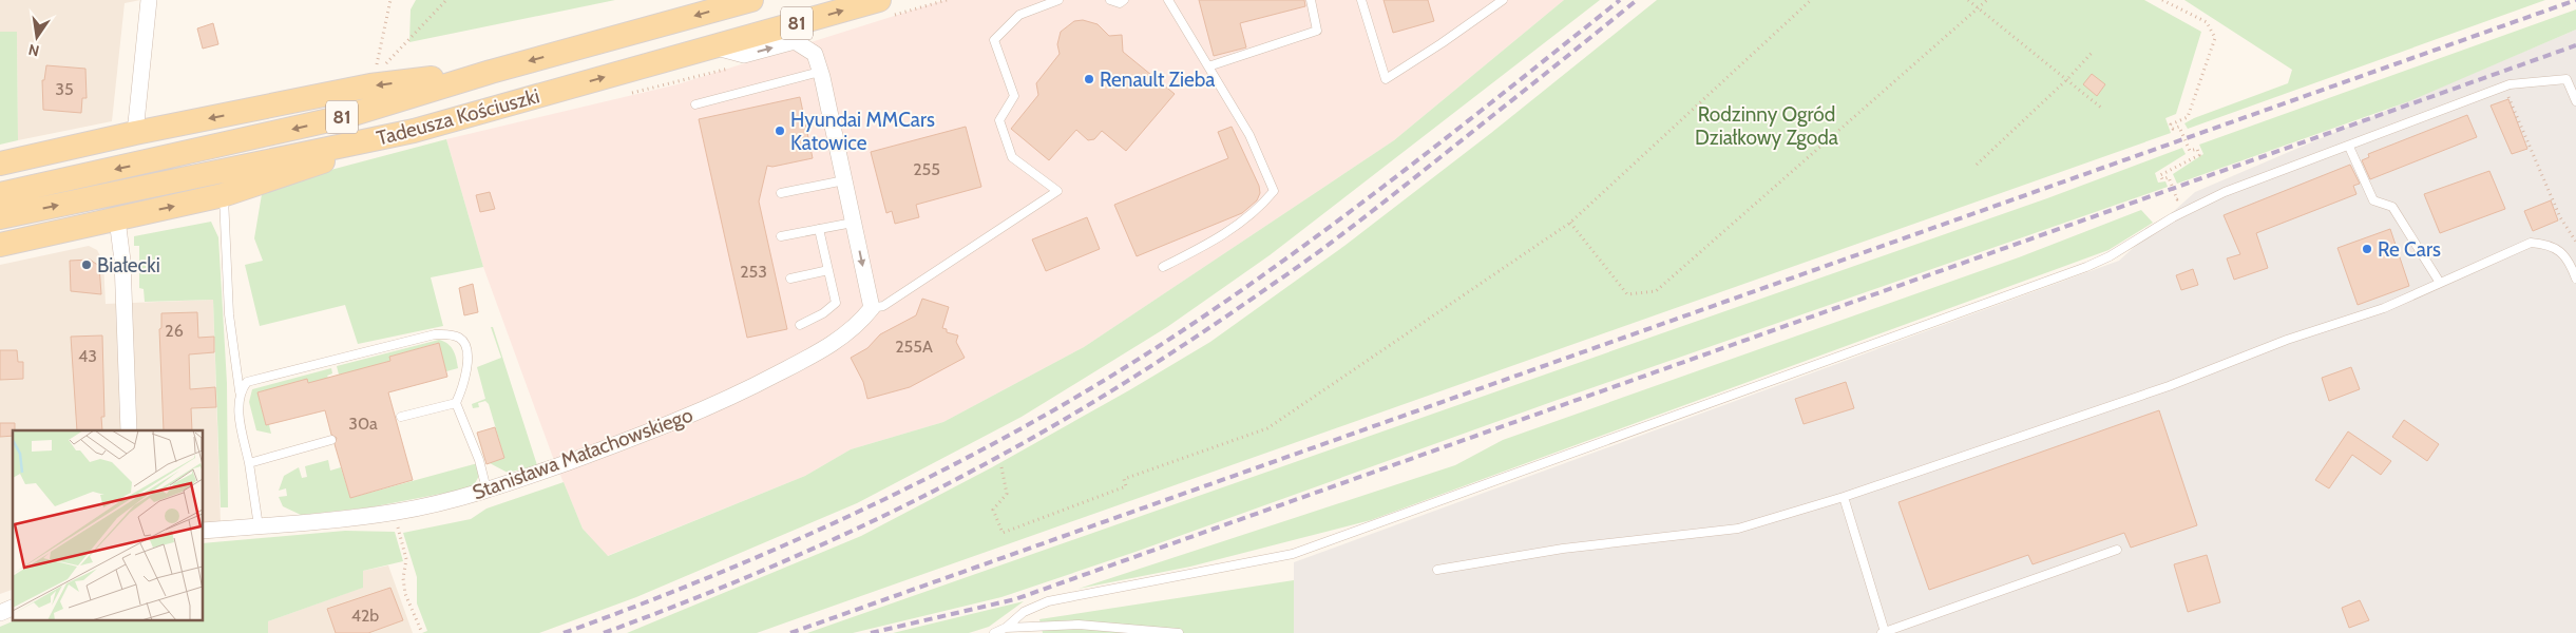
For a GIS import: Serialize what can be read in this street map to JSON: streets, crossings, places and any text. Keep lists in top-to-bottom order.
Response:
{
  "streets": {
    "main road": ["81", "Tadeusza Kościuszki"],
    "street": ["Stanisława Małachowskiego"]
  },
  "parks": ["Rodzinny Ogród Działkowy Zgoda"],
  "places": [
    "Renault Zieba",
    "Hyundai MMCars Katowice",
    "Re Cars",
    "Białecki"
  ],
  "house_numbers": [
    "35",
    "255",
    "253",
    "26",
    "255A",
    "43",
    "30a",
    "42b"
  ],
  "north": "bottom"
}
